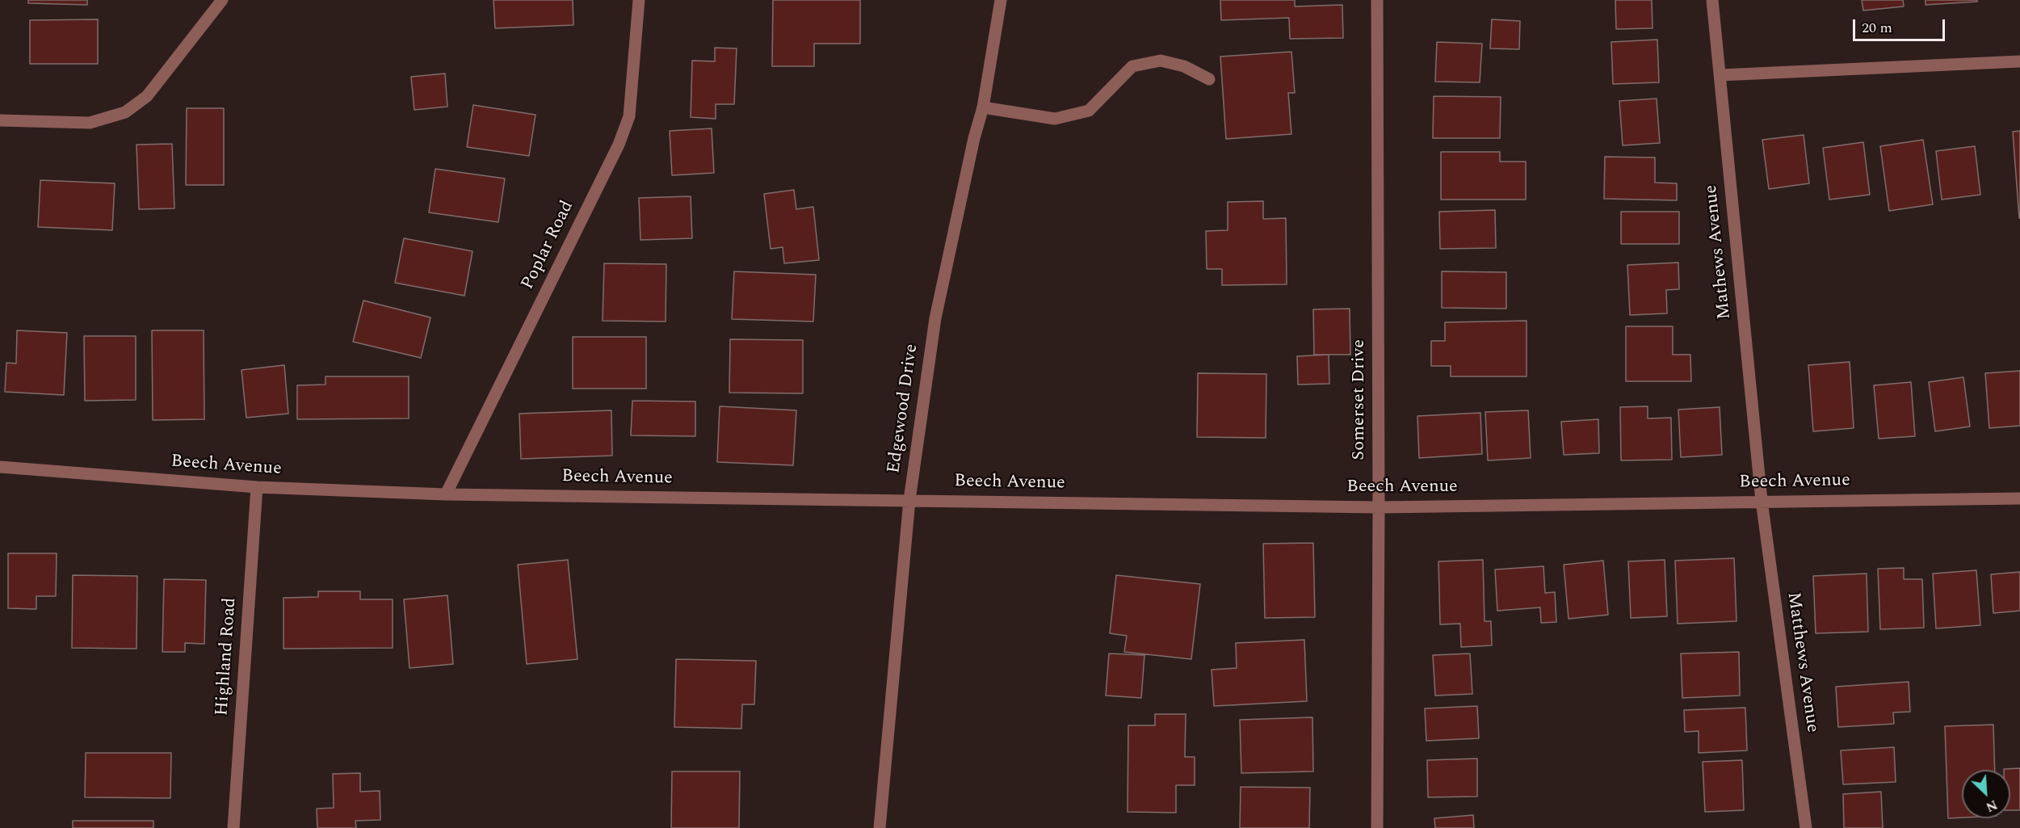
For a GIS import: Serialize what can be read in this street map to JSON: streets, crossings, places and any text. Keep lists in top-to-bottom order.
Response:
{
  "streets": {
    "street": [
      "Poplar Road",
      "Mathews Avenue",
      "Somerset Drive",
      "Edgewood Drive",
      "Beech Avenue",
      "Highland Road",
      "Matthews Avenue"
    ]
  },
  "crossings": [
    ["Poplar Road", "Beech Avenue"],
    ["Mathews Avenue", "Beech Avenue"],
    ["Mathews Avenue", "Matthews Avenue"],
    ["Somerset Drive", "Beech Avenue"],
    ["Edgewood Drive", "Beech Avenue"],
    ["Beech Avenue", "Highland Road"],
    ["Beech Avenue", "Matthews Avenue"]
  ],
  "scale_bar": "20 m",
  "north": "bottom right"
}
